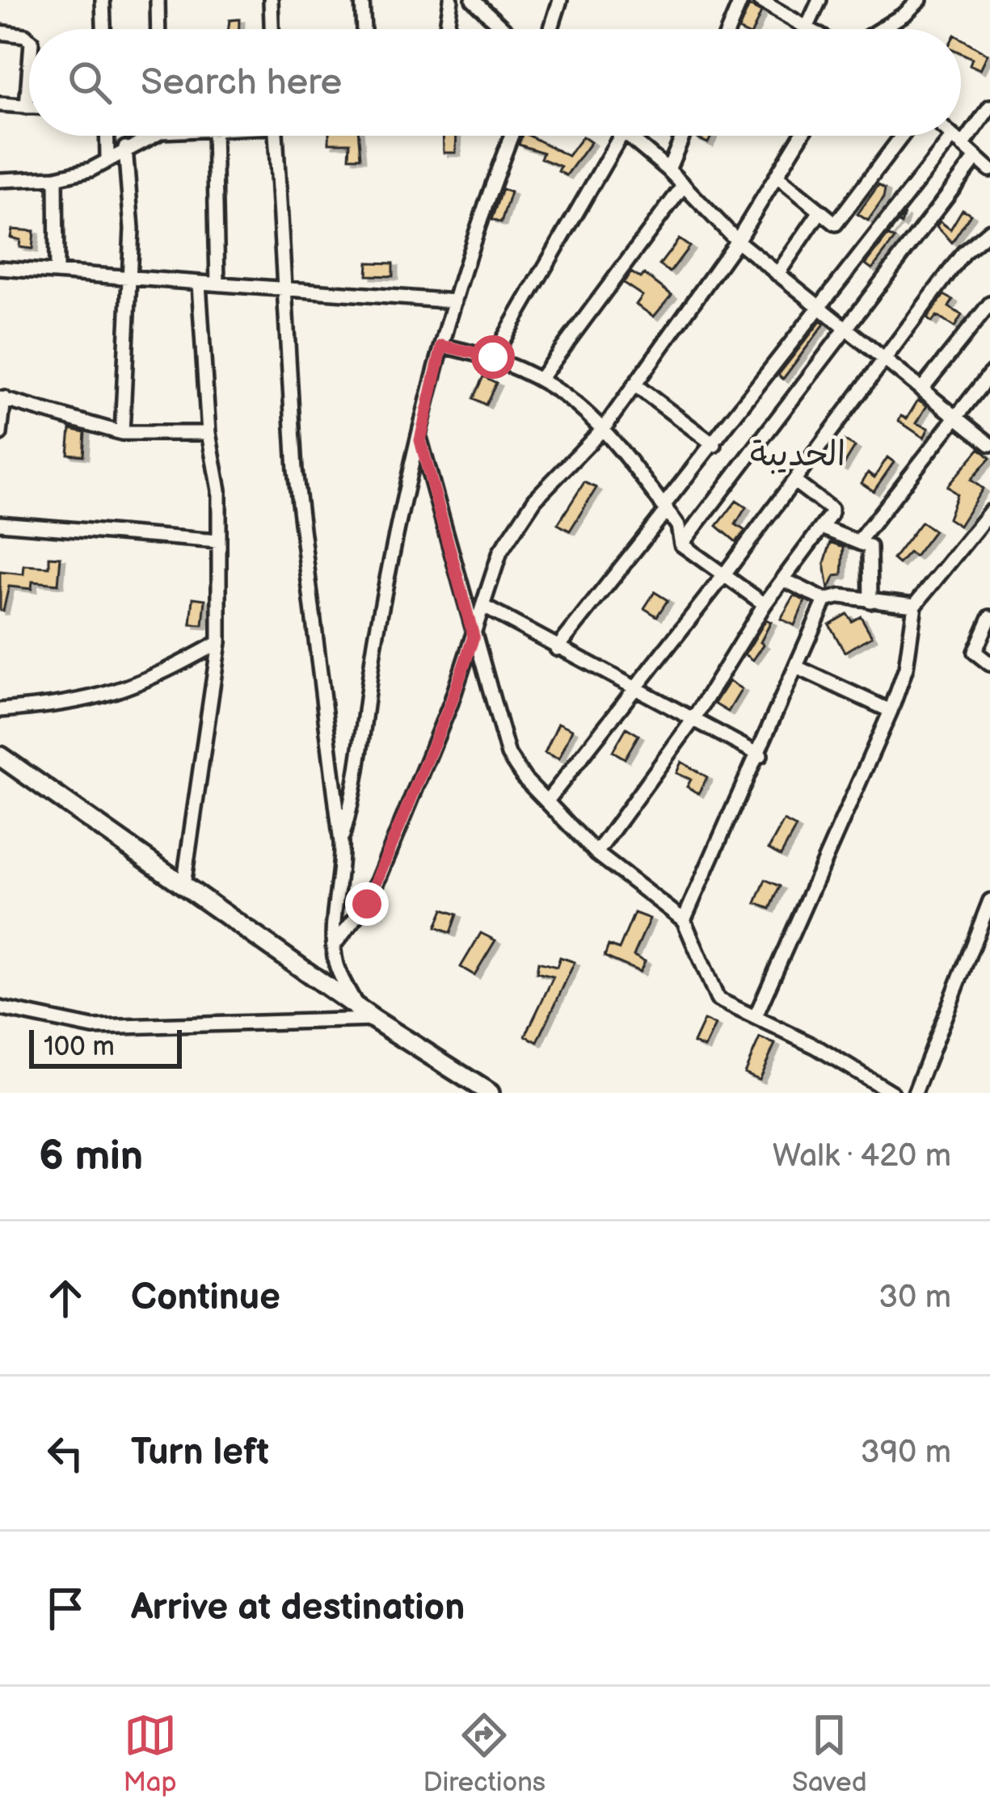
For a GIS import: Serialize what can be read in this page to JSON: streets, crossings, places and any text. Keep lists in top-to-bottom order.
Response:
{
  "districts": ["الحديبة"],
  "scale_bar": "100 m",
  "page": {
    "search": "Search here",
    "scale": "100 m",
    "heading": ["6 min", "Walk · 420 m"],
    "list": [
      ["Continue", "30 m"],
      ["Turn left", "390 m"],
      "Arrive at destination"
    ],
    "nav": ["Map", "Directions", "Saved"]
  }
}
